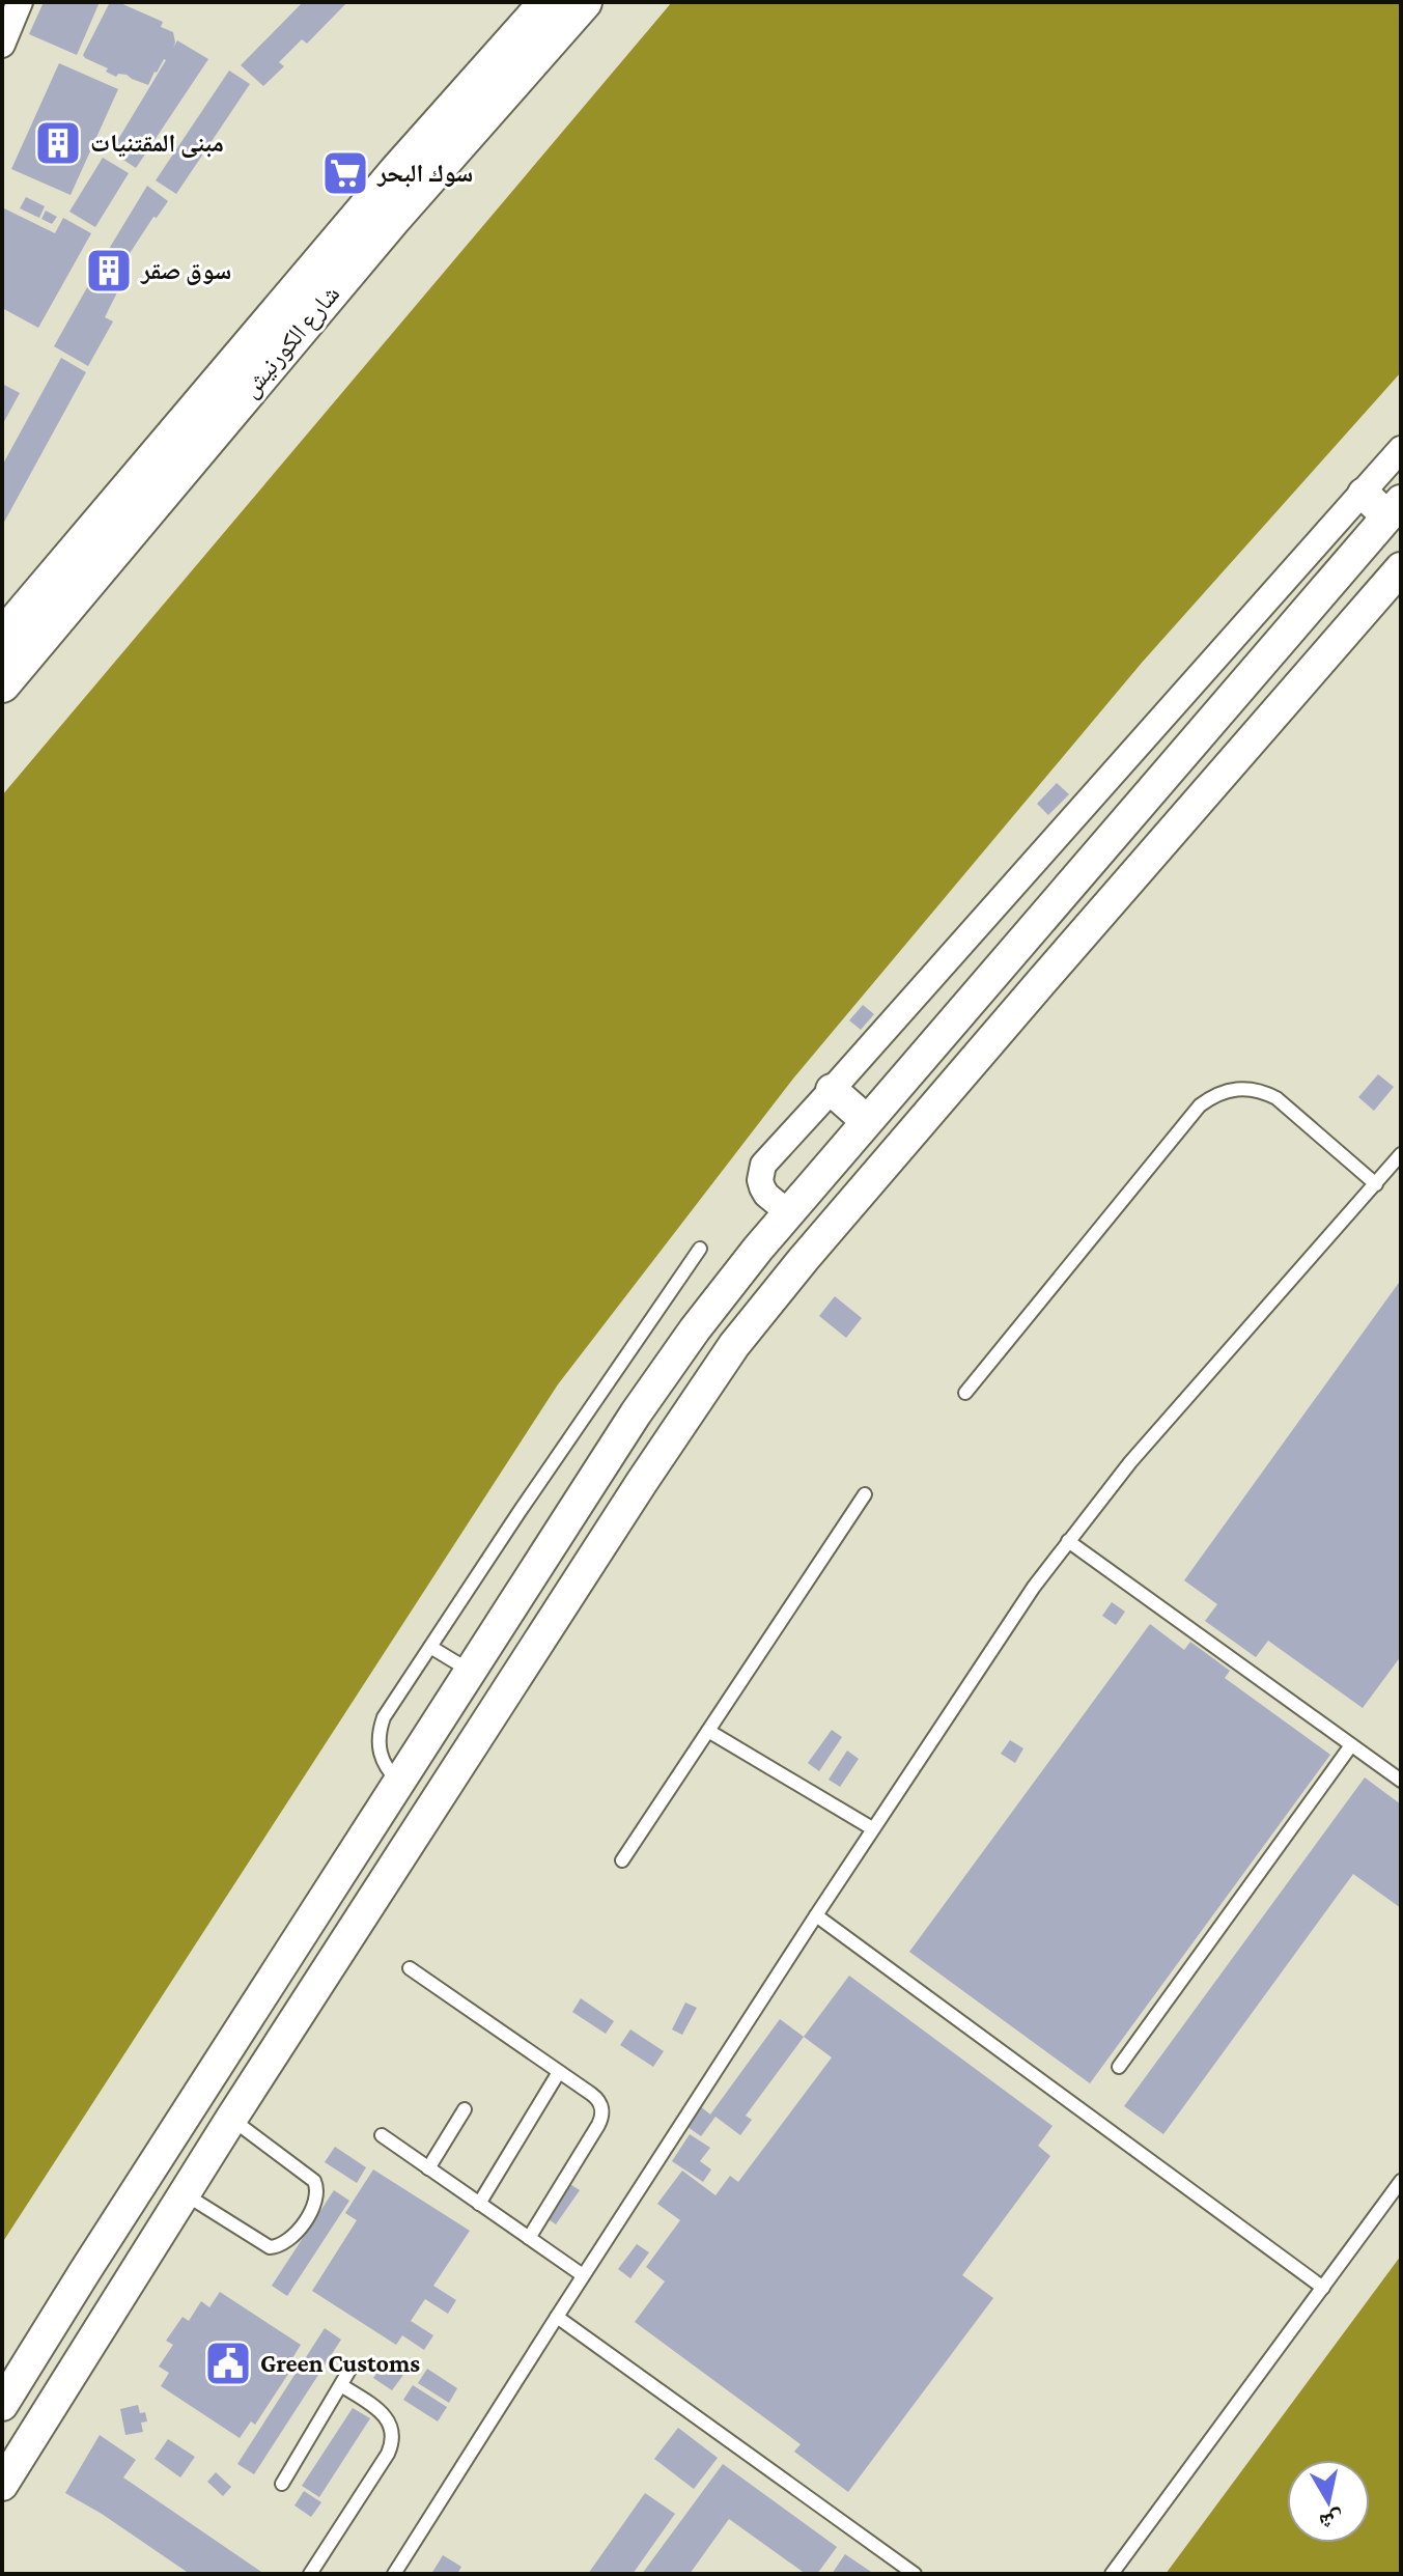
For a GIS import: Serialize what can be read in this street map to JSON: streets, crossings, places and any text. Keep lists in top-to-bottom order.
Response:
{
  "streets": {
    "main road": ["شارع الكورنيش"]
  },
  "places": {
    "building": ["مبنى المقتنيات", "سوق صقر"],
    "supermarket": ["سوك البحر"],
    "public building": ["Green Customs"]
  },
  "north": "bottom"
}
